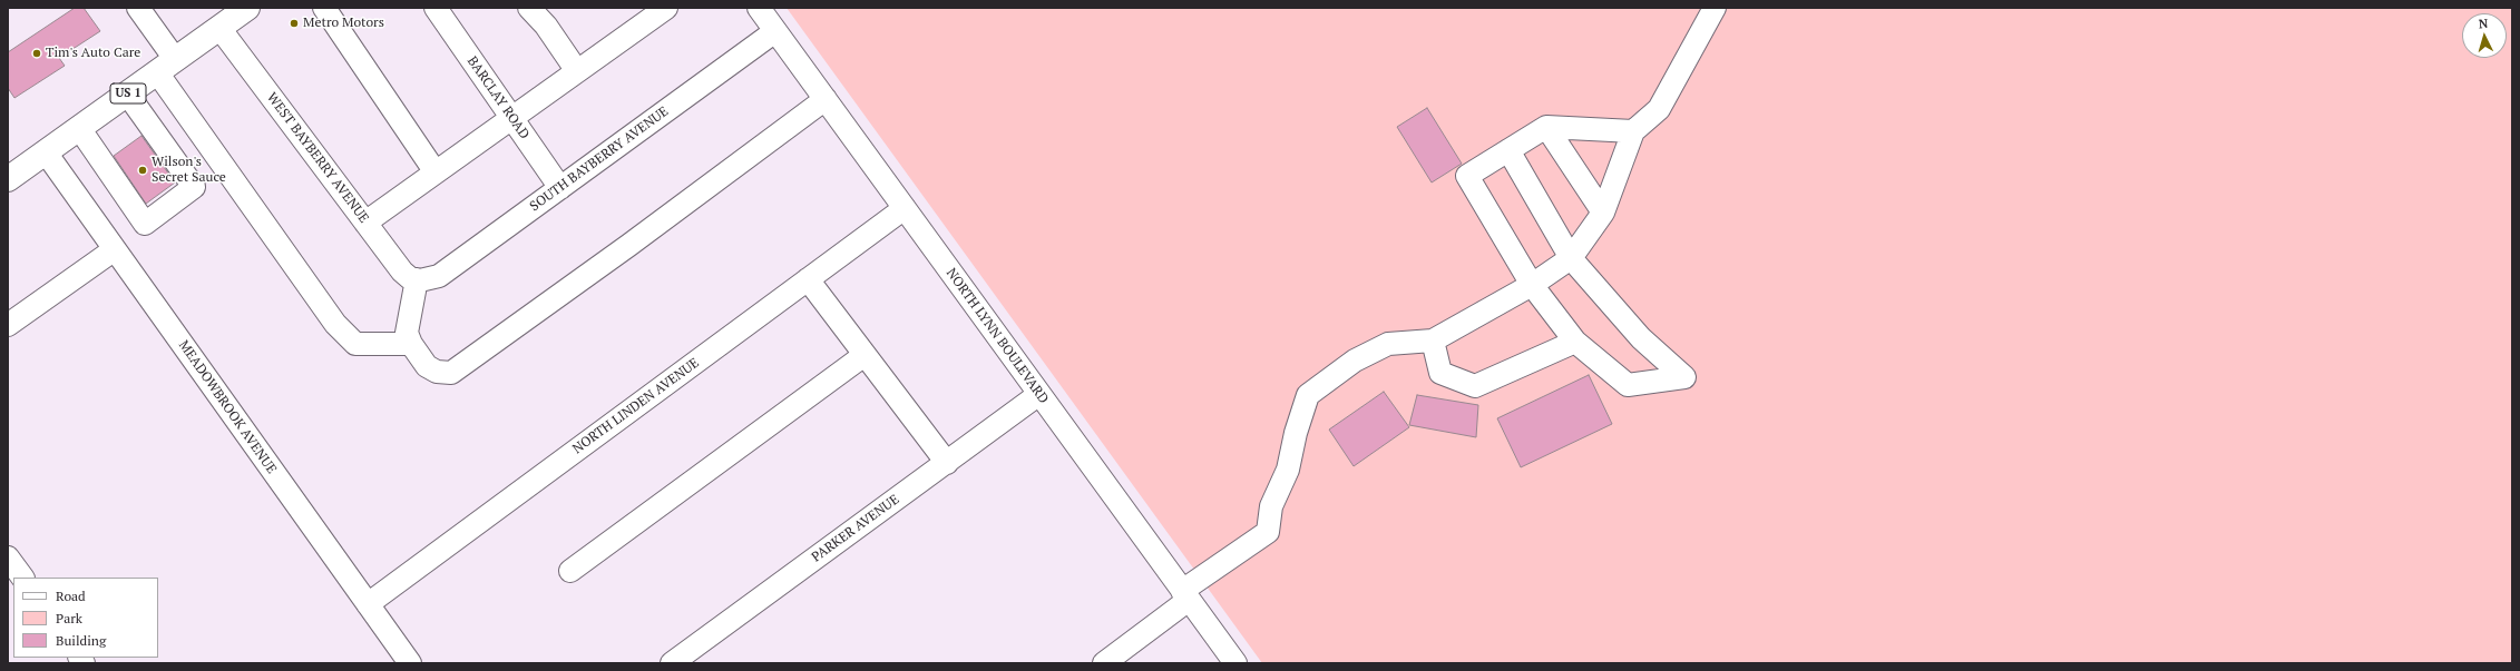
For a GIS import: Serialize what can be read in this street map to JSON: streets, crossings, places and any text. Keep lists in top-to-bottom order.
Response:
{
  "streets": {
    "highway": ["US 1"],
    "street": [
      "BARCLAY ROAD",
      "WEST BAYBERRY AVENUE",
      "SOUTH BAYBERRY AVENUE",
      "NORTH LYNN BOULEVARD",
      "NORTH LINDEN AVENUE",
      "MEADOWBROOK AVENUE",
      "PARKER AVENUE"
    ]
  },
  "crossings": [
    ["US 1", "WEST BAYBERRY AVENUE"],
    ["US 1", "MEADOWBROOK AVENUE"],
    ["BARCLAY ROAD", "SOUTH BAYBERRY AVENUE"],
    ["WEST BAYBERRY AVENUE", "SOUTH BAYBERRY AVENUE"],
    ["SOUTH BAYBERRY AVENUE", "NORTH LYNN BOULEVARD"],
    ["NORTH LYNN BOULEVARD", "NORTH LINDEN AVENUE"],
    ["NORTH LYNN BOULEVARD", "PARKER AVENUE"],
    ["NORTH LINDEN AVENUE", "MEADOWBROOK AVENUE"]
  ],
  "places": ["Metro Motors", "Tim's Auto Care", "Wilson's Secret Sauce"],
  "legend": ["Road", "Park", "Building"],
  "north": "top"
}
